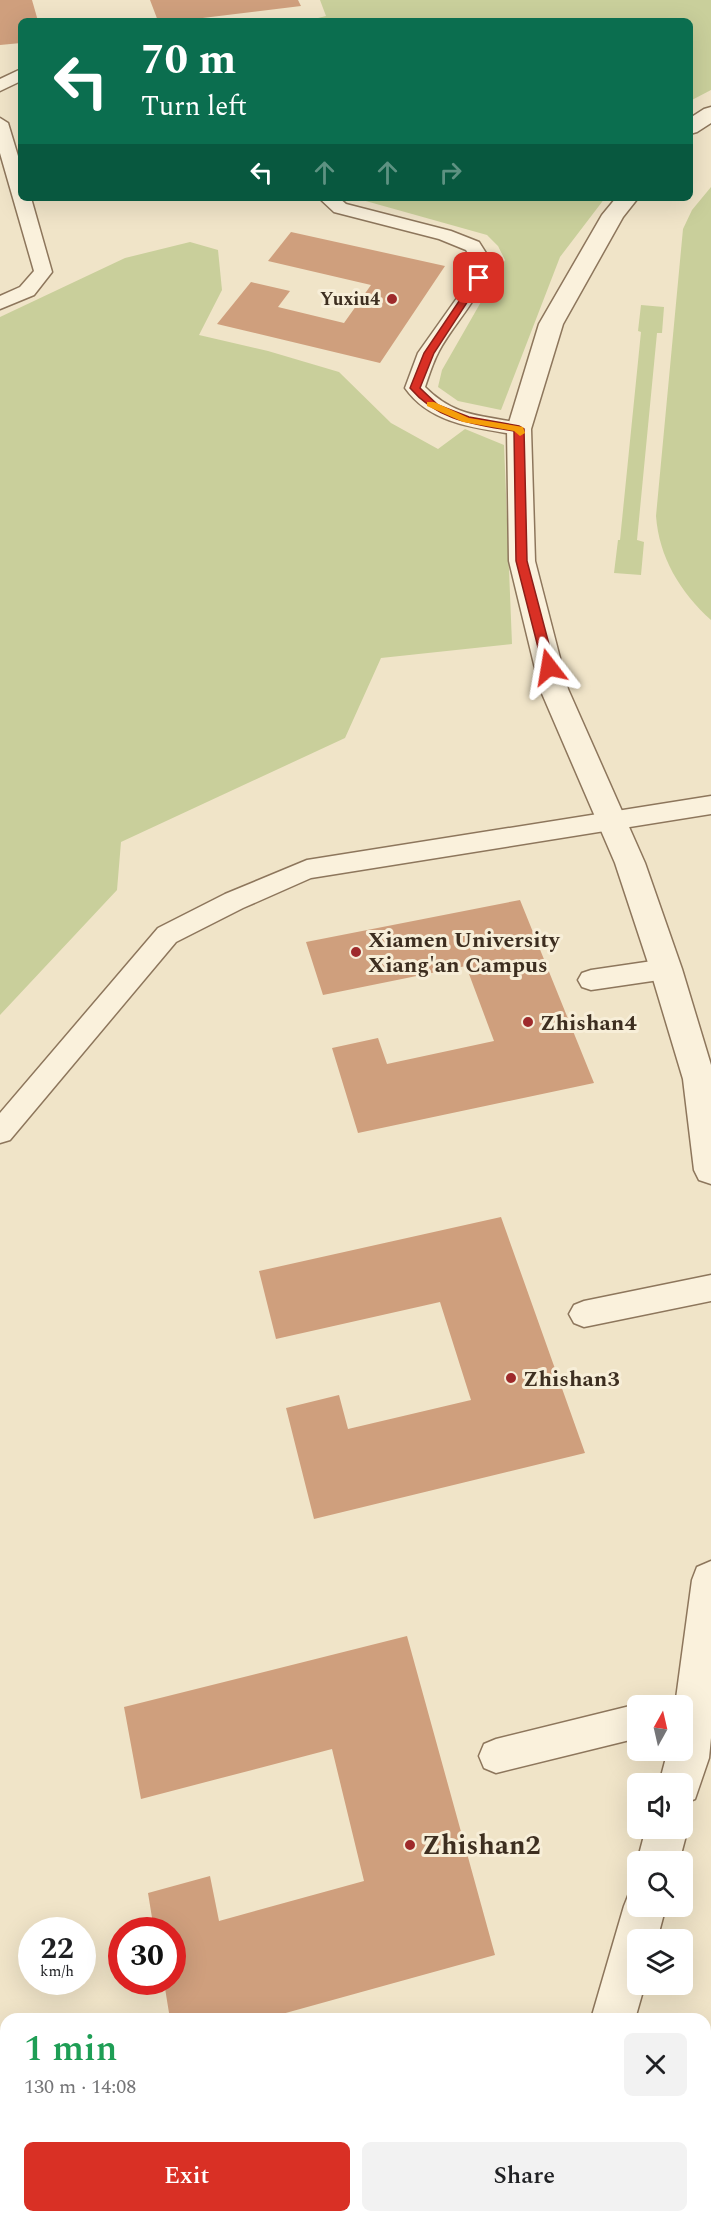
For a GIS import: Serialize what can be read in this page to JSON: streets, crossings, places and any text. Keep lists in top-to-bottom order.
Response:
{
  "places": [
    "Yuxiu4",
    "Xiamen University Xiang'an Campus",
    "Zhishan4",
    "Zhishan3",
    "Zhishan2"
  ],
  "north": "top",
  "page": {
    "turn": ["70 m", "Turn left"],
    "speed": "22 km/h",
    "limit": "30",
    "heading": ["1 min", "130 m · 14:08"],
    "buttons": ["Exit", "Share"]
  }
}
